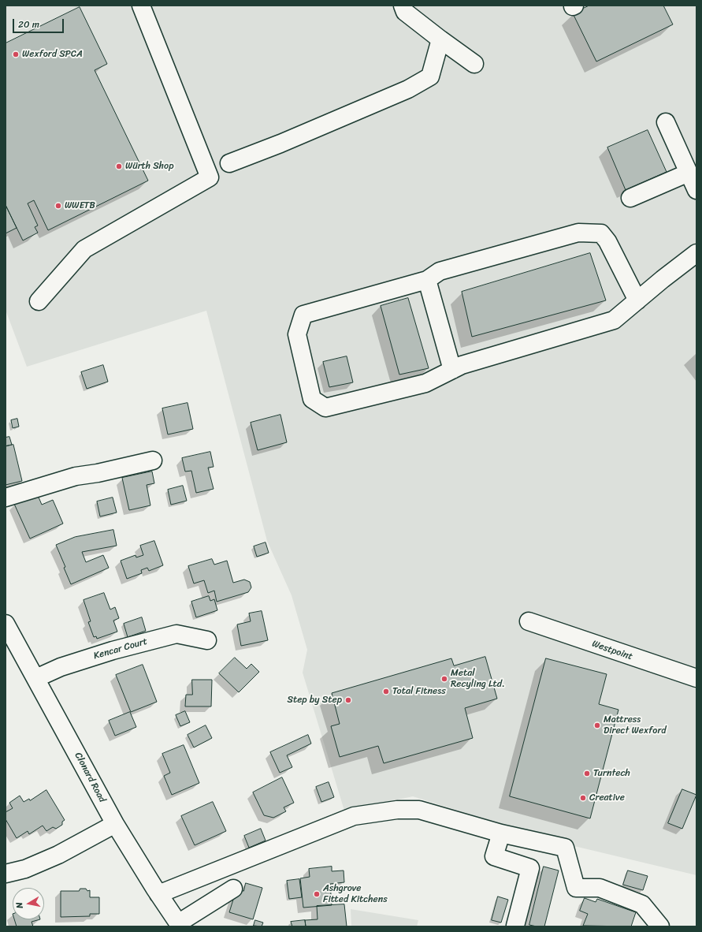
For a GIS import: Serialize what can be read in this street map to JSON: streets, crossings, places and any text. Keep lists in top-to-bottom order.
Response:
{
  "streets": {
    "street": ["Kencar Court", "Westpoint", "Clonard Road"]
  },
  "crossings": [
    ["Kencar Court", "Clonard Road"]
  ],
  "places": [
    "Wexford SPCA",
    "Würth Shop",
    "WWETB",
    "Metal Recyling Ltd.",
    "Total Fitness",
    "Step by Step",
    "Mattress Direct Wexford",
    "Turntech",
    "Creative",
    "Ashgrove Fitted Kitchens"
  ],
  "scale_bar": "20 m",
  "north": "left"
}
